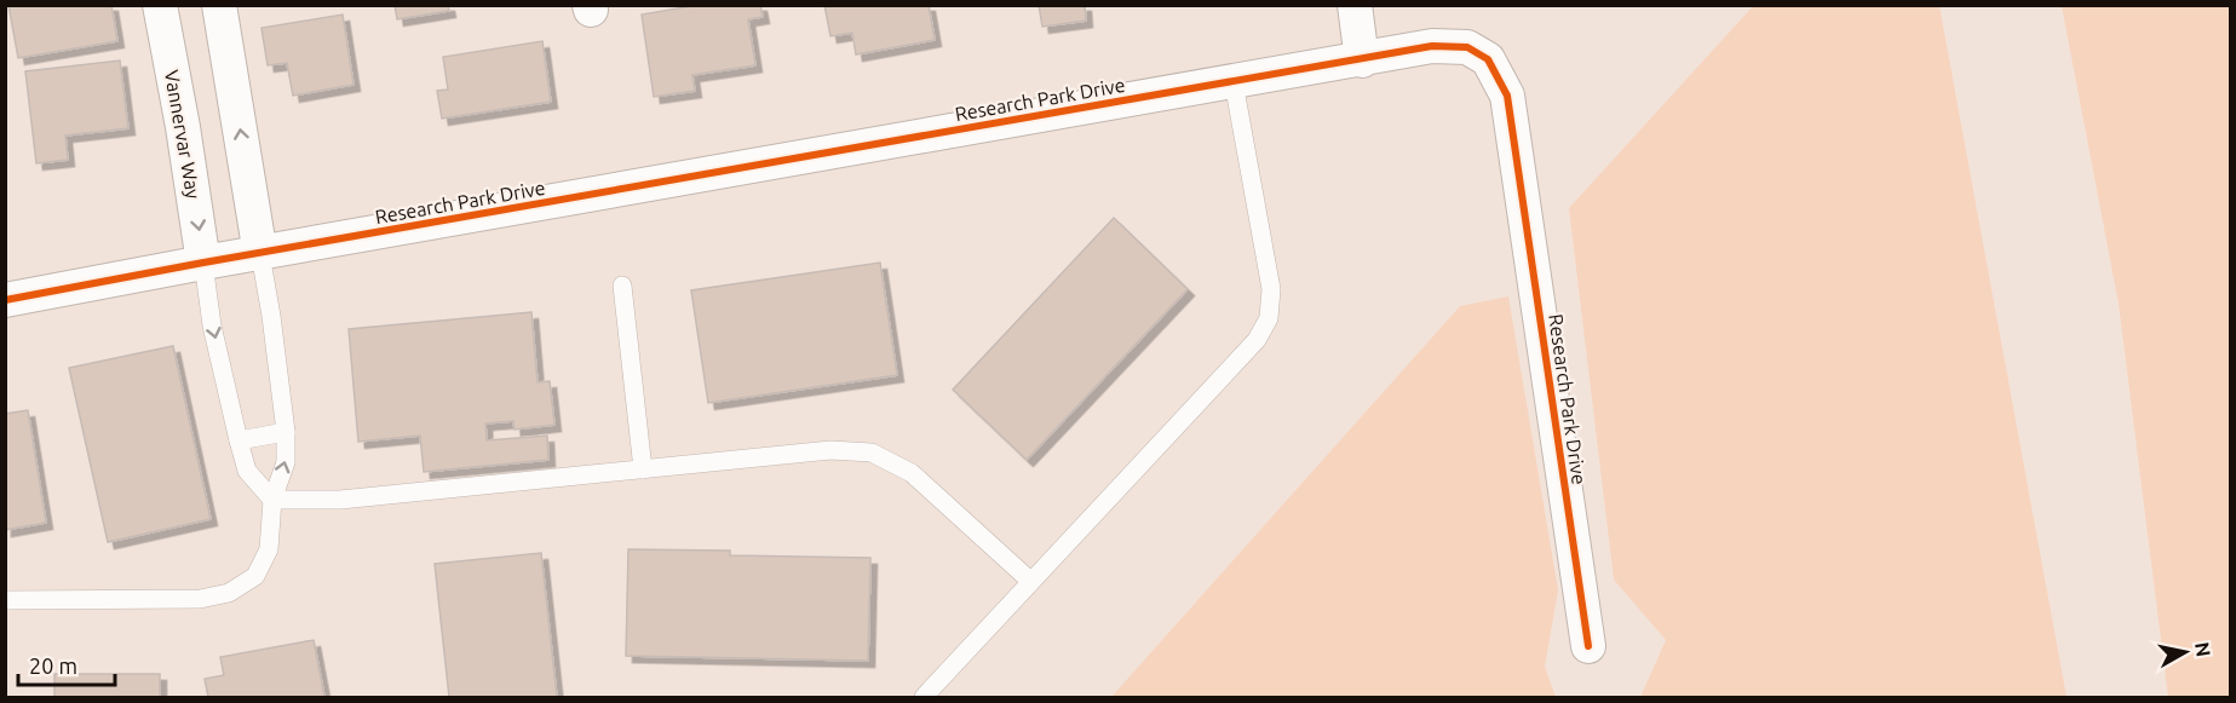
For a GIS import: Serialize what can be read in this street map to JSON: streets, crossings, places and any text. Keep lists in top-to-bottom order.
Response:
{
  "streets": {
    "street": ["Research Park Drive", "Vannervar Way"]
  },
  "crossings": [
    ["Research Park Drive", "Vannervar Way"]
  ],
  "scale_bar": "20 m",
  "north": "right"
}
